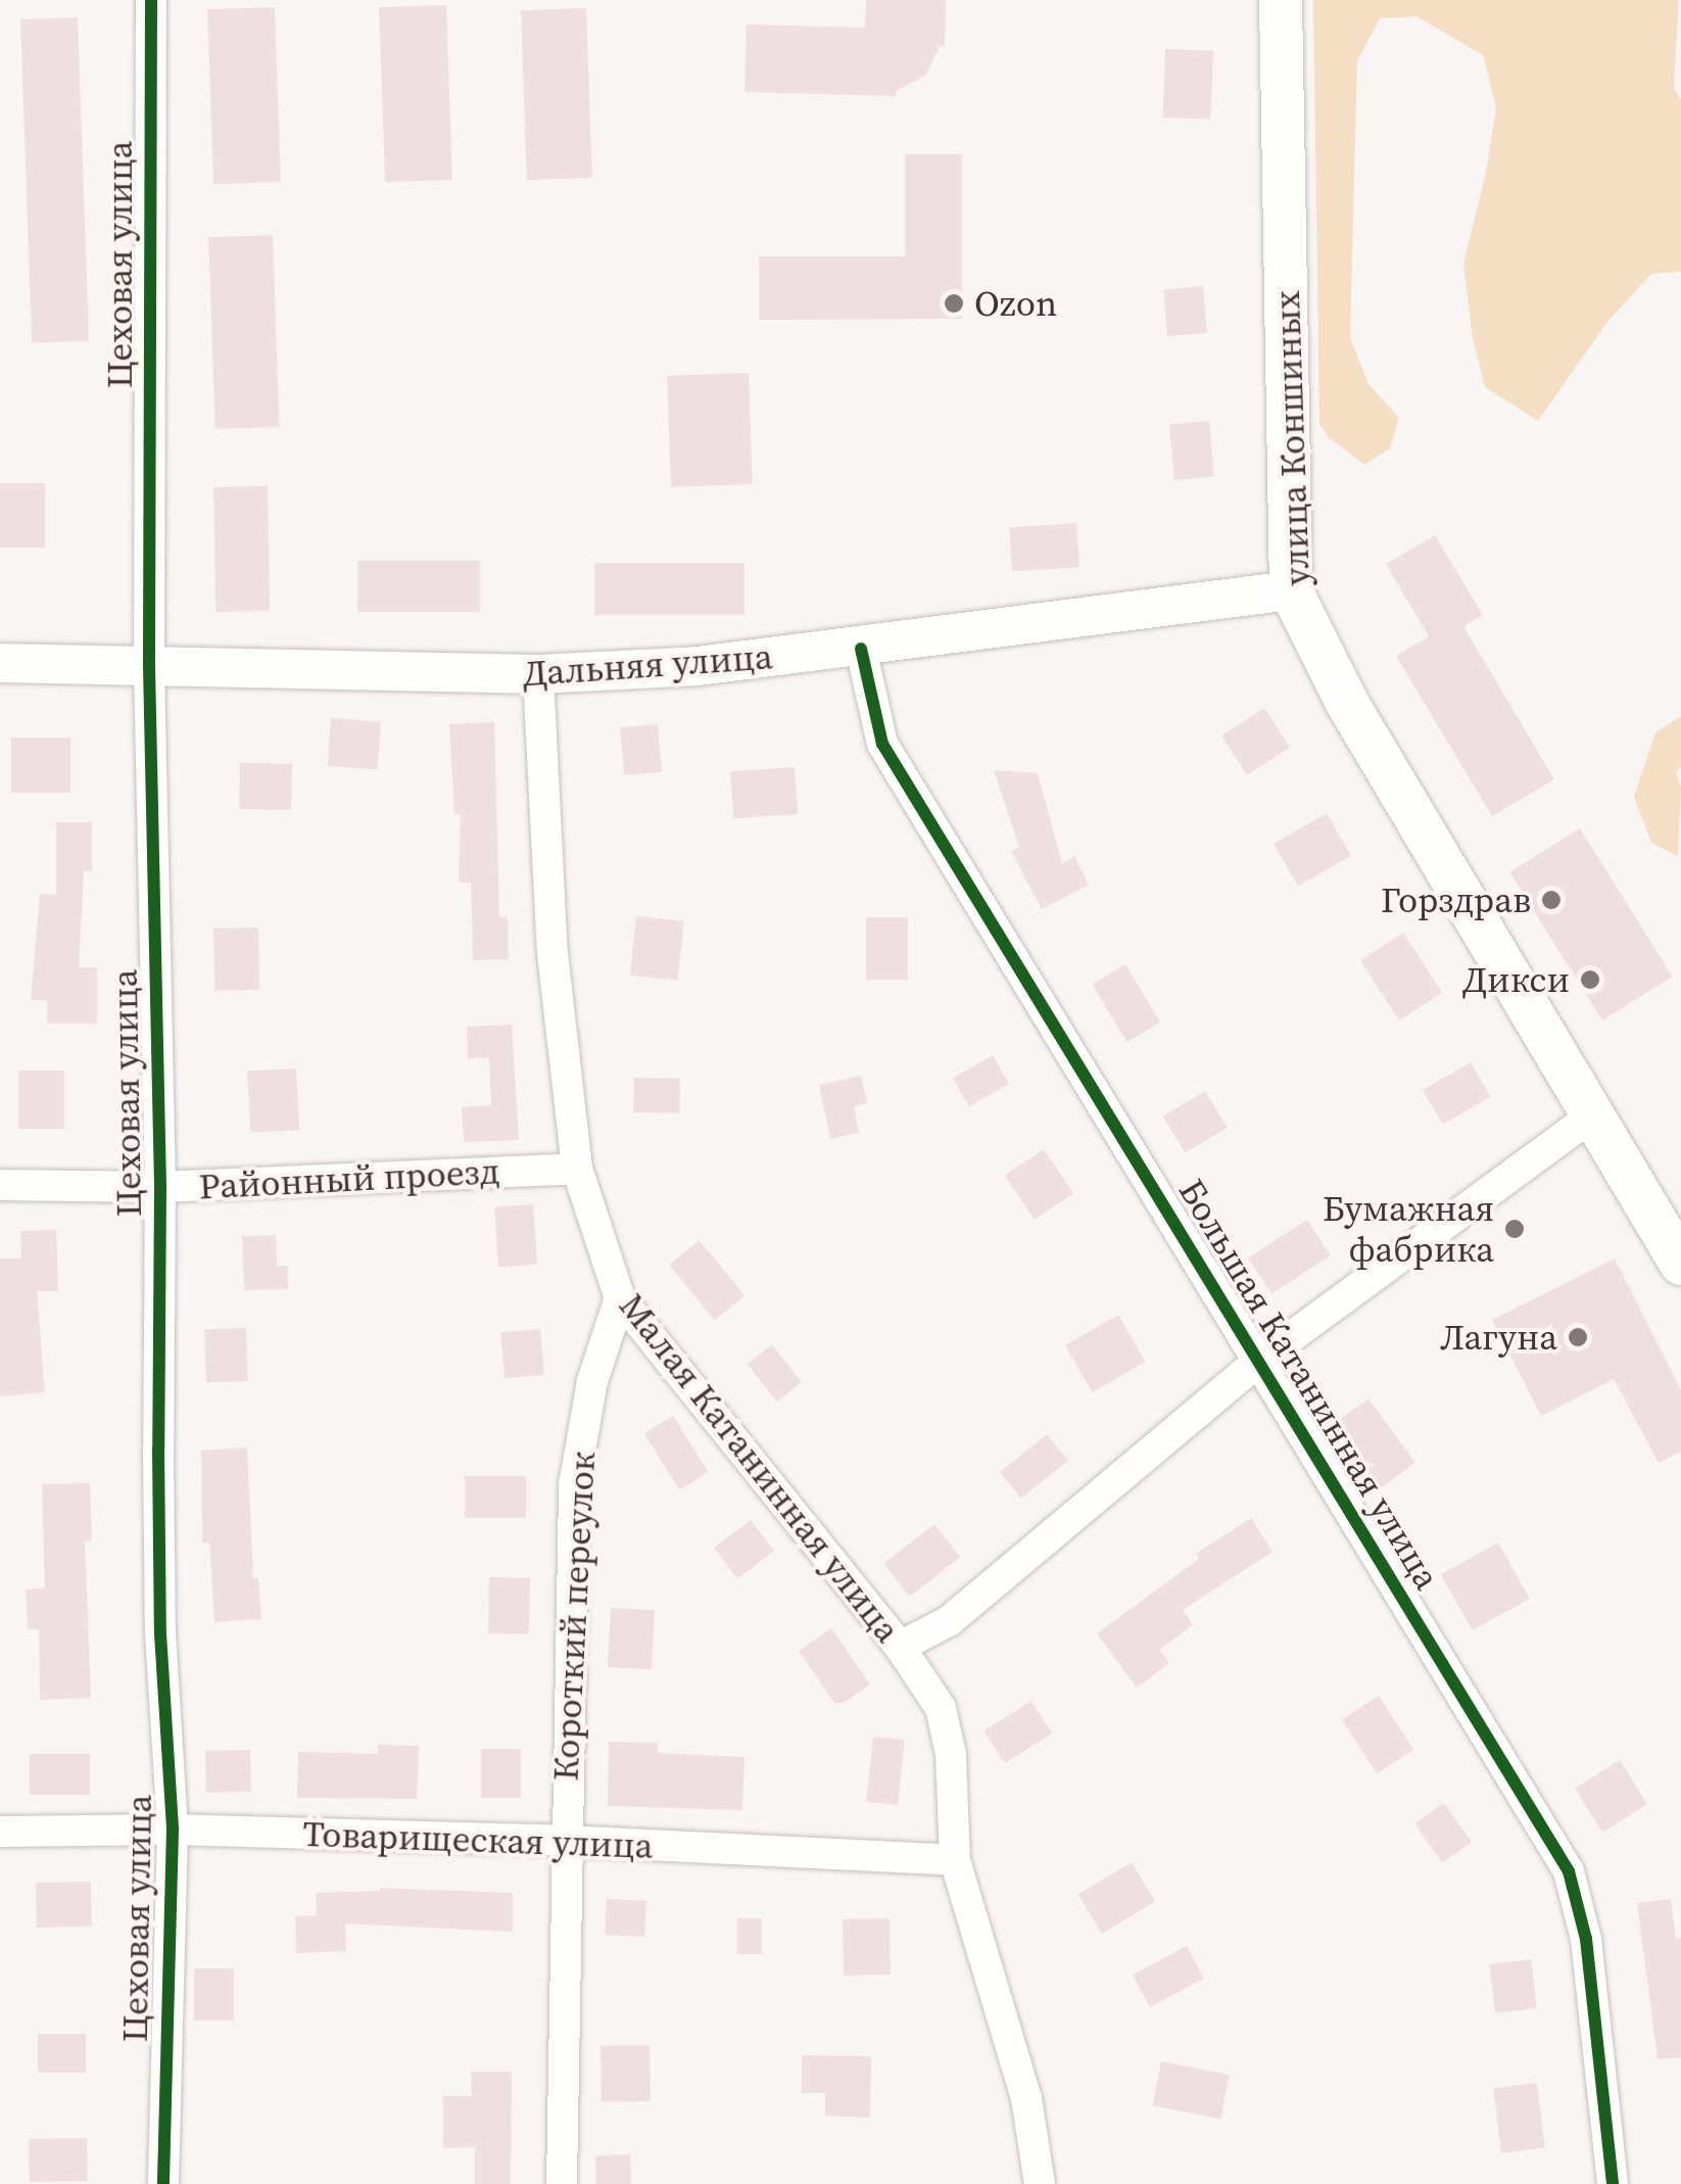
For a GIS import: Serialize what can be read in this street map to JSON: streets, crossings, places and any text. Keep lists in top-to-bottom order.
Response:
{
  "streets": {
    "main road": ["улица Коншиных"],
    "street": [
      "Цеховая улица",
      "Дальняя улица",
      "Районный проезд",
      "Большая Катанинная улица",
      "Малая Катанинная улица",
      "Короткий переулок",
      "Товарищеская улица"
    ]
  },
  "crossings": [
    ["Цеховая улица", "Дальняя улица"],
    ["Цеховая улица", "Районный проезд"],
    ["Цеховая улица", "Товарищеская улица"],
    ["улица Коншиных", "Дальняя улица"],
    ["Дальняя улица", "Большая Катанинная улица"],
    ["Дальняя улица", "Малая Катанинная улица"],
    ["Районный проезд", "Малая Катанинная улица"],
    ["Малая Катанинная улица", "Короткий переулок"],
    ["Малая Катанинная улица", "Товарищеская улица"],
    ["Короткий переулок", "Товарищеская улица"]
  ],
  "places": [
    "Ozon",
    "Горздрав",
    "Дикси",
    "Бумажная фабрика",
    "Лагуна"
  ]
}
